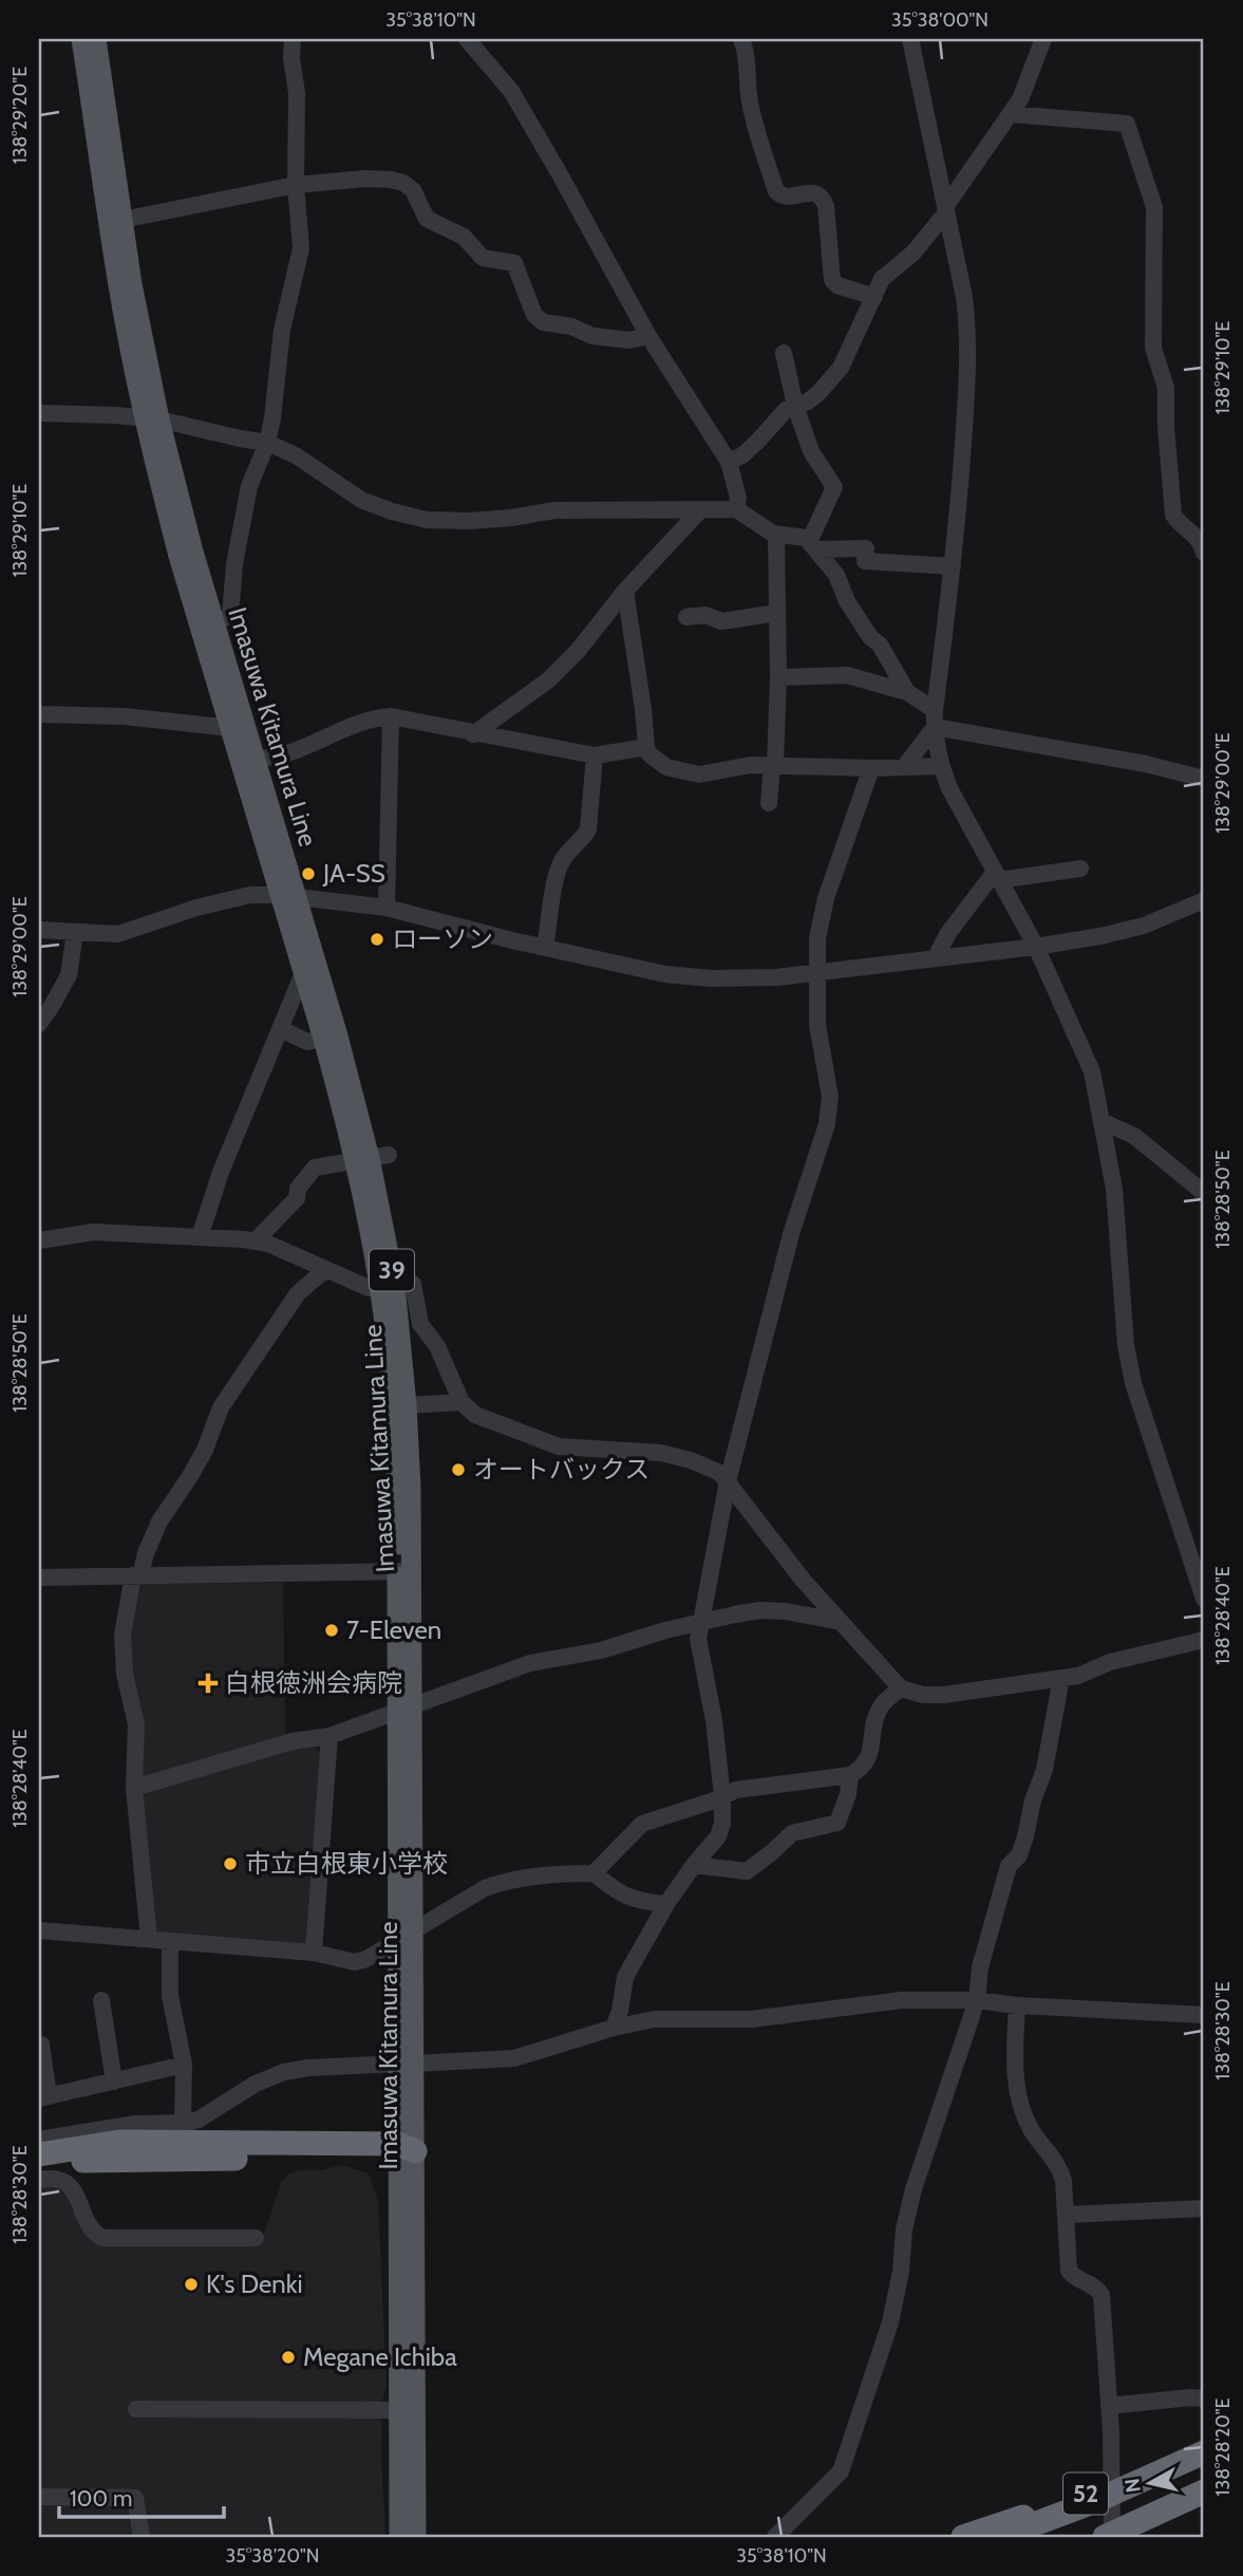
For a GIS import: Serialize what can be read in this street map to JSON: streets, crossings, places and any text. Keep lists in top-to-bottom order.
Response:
{
  "streets": {
    "highway": ["52"],
    "main road": ["Imasuwa Kitamura Line", "39"]
  },
  "places": {
    "other": [
      "JA-SS",
      "ローソン",
      "オートバックス",
      "7-Eleven",
      "市立白根東小学校",
      "K's Denki",
      "Megane Ichiba"
    ],
    "health": ["白根徳洲会病院"]
  },
  "scale_bar": "100 m",
  "north": "left",
  "coordinates": [
    "35°38'10\"N",
    "35°38'00\"N",
    "138°29'20\"E",
    "138°29'10\"E",
    "138°29'00\"E",
    "138°28'50\"E",
    "138°28'40\"E",
    "138°28'30\"E",
    "138°28'20\"E",
    "35°38'20\"N"
  ]
}
